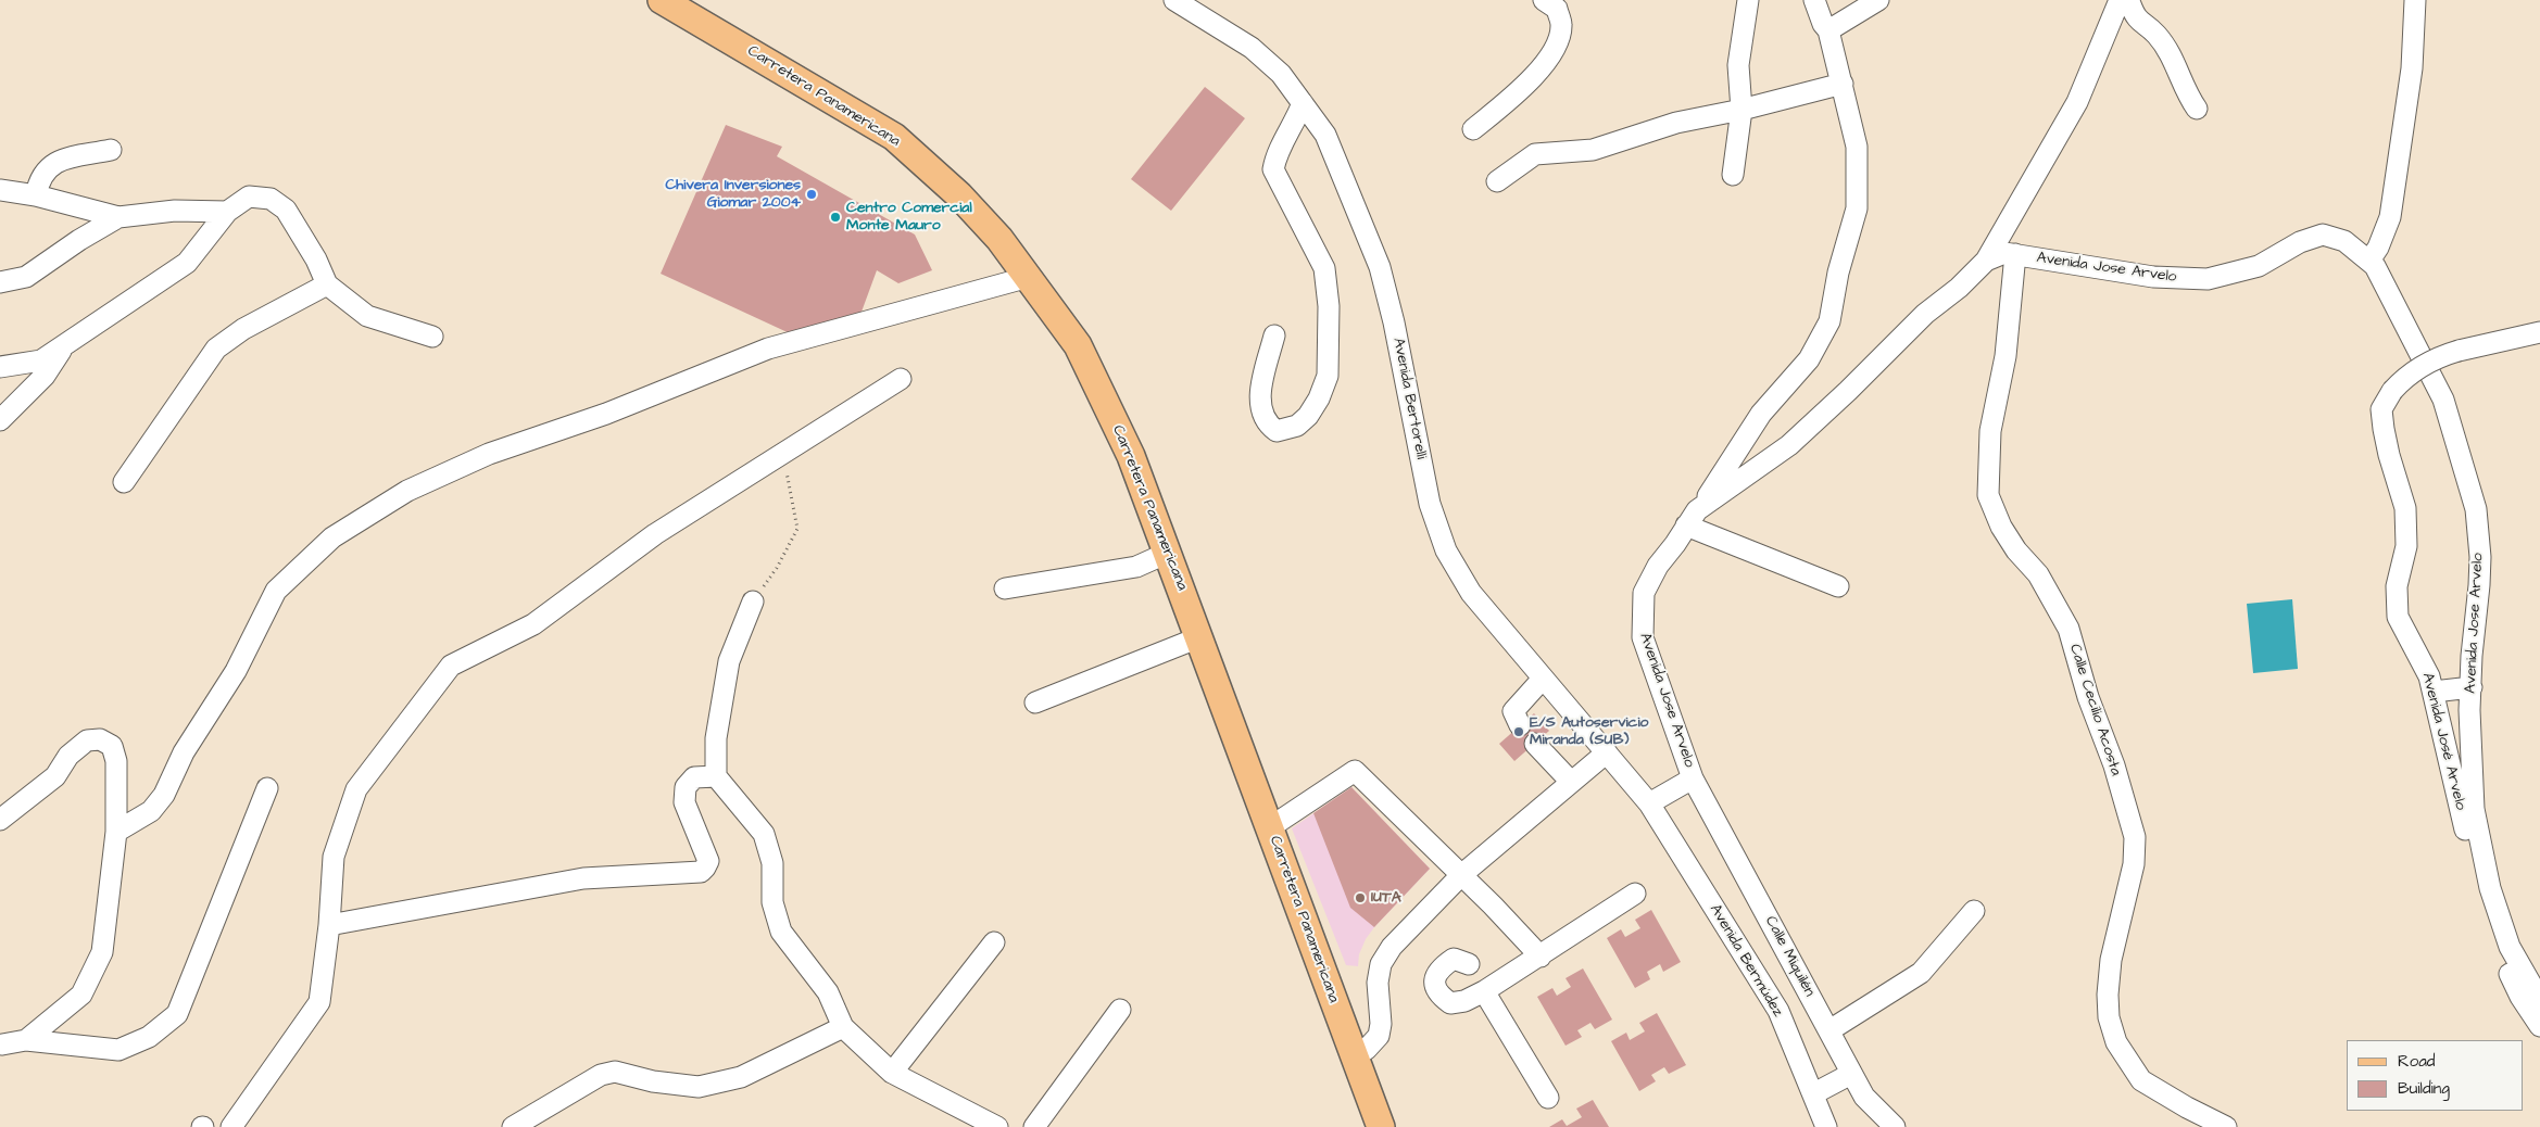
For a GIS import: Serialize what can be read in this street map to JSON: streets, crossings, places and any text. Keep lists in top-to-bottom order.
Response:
{
  "streets": {
    "main road": ["Carretera Panamericana"],
    "street": [
      "Avenida Jose Arvelo",
      "Avenida Bertorelli",
      "Calle Cecilio Acosta",
      "Avenida José Arvelo",
      "Calle Miquilén",
      "Avenida Bermúdez"
    ]
  },
  "crossings": [
    ["Avenida Jose Arvelo", "Calle Cecilio Acosta"],
    ["Avenida Jose Arvelo", "Calle Miquilén"],
    ["Avenida Bertorelli", "Avenida Bermúdez"]
  ],
  "places": [
    "Chivera Inversiones Giomar 2004",
    "Centro Comercial Monte Mauro",
    "E/S Autoservicio Miranda (SUB)",
    "IUTA"
  ],
  "legend": ["Road", "Building"]
}
